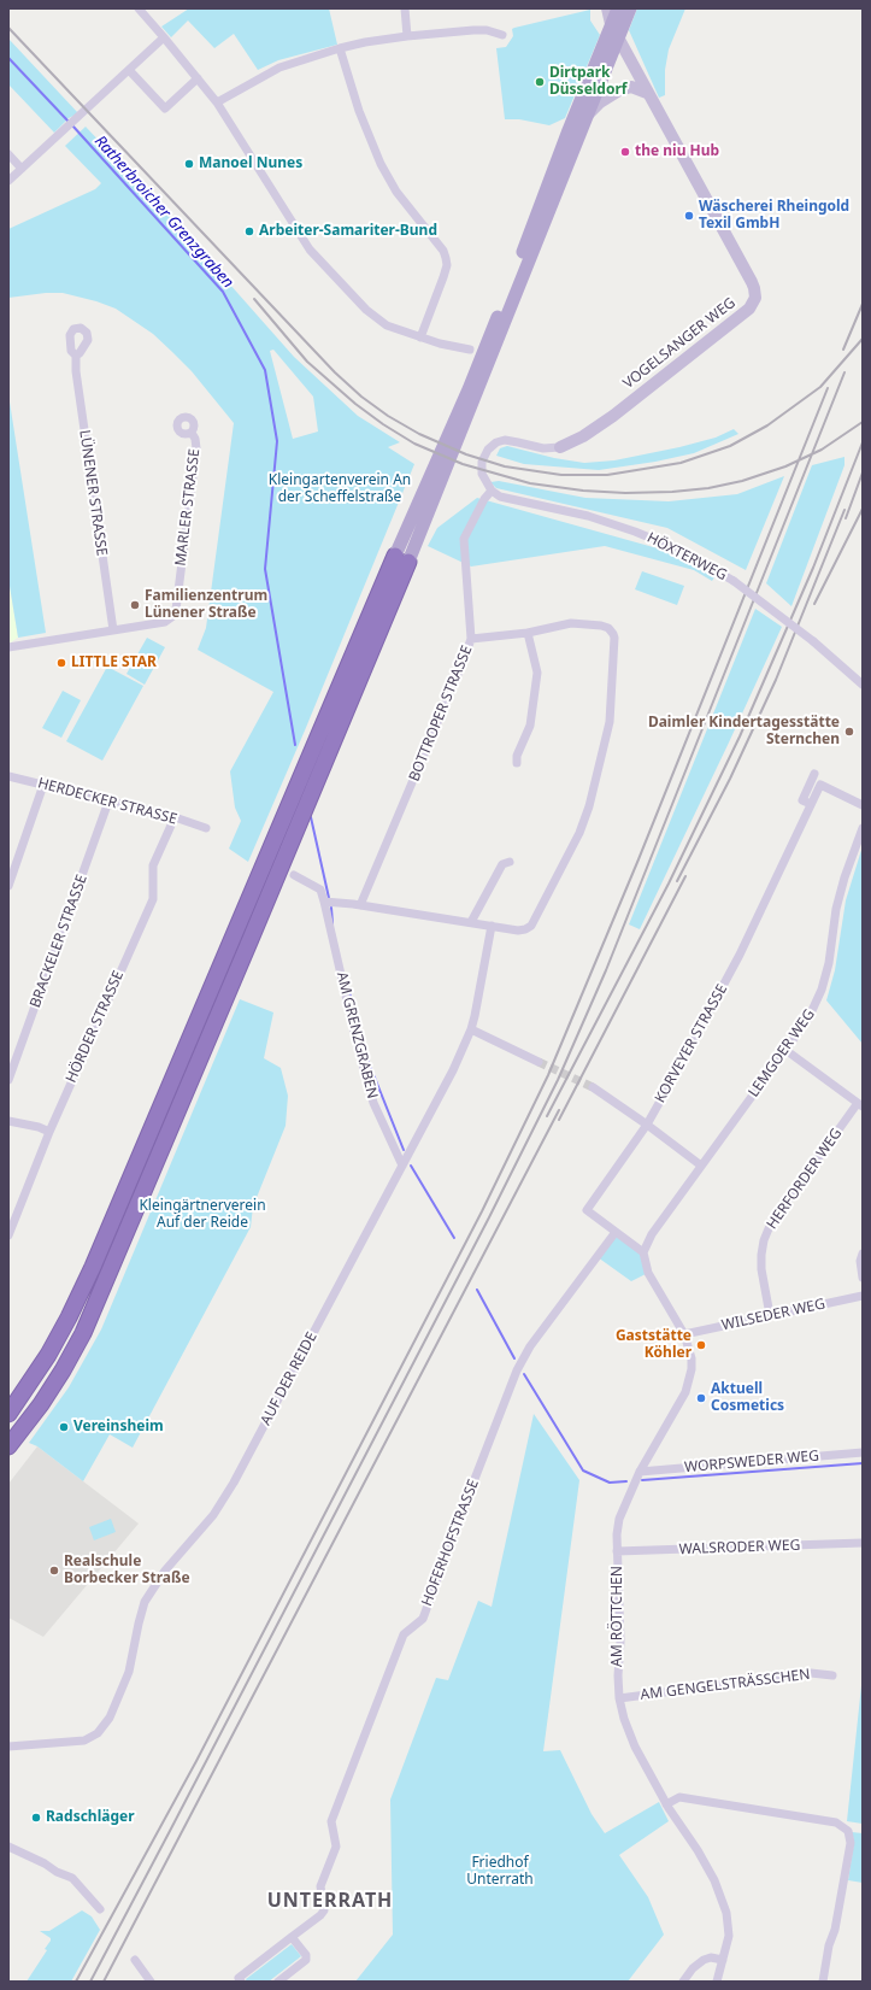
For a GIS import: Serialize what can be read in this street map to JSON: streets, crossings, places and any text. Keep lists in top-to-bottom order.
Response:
{
  "streets": {
    "street": [
      "VOGELSANGER WEG",
      "LÜNENER STRASSE",
      "MARLER STRASSE",
      "HÖXTERWEG",
      "BOTTROPER STRASSE",
      "HERDECKER STRASSE",
      "BRACKELER STRASSE",
      "HÖRDER STRASSE",
      "AM GRENZGRABEN",
      "KORVEYER STRASSE",
      "LEMGOER WEG",
      "HERFORDER WEG",
      "WILSEDER WEG",
      "AUF DER REIDE",
      "WORPSWEDER WEG",
      "HOFERHOFSTRASSE",
      "WALSRODER WEG",
      "AM RÖTTCHEN",
      "AM GENGELSTRÄSSCHEN"
    ]
  },
  "crossings": [
    ["VOGELSANGER WEG", "HÖXTERWEG"],
    ["VOGELSANGER WEG", "BOTTROPER STRASSE"],
    ["LÜNENER STRASSE", "MARLER STRASSE"],
    ["HÖXTERWEG", "BOTTROPER STRASSE"],
    ["HERDECKER STRASSE", "BRACKELER STRASSE"],
    ["HERDECKER STRASSE", "HÖRDER STRASSE"],
    ["AM GRENZGRABEN", "AUF DER REIDE"],
    ["KORVEYER STRASSE", "LEMGOER WEG"],
    ["KORVEYER STRASSE", "HOFERHOFSTRASSE"],
    ["KORVEYER STRASSE", "AM RÖTTCHEN"],
    ["LEMGOER WEG", "AM RÖTTCHEN"],
    ["HERFORDER WEG", "WILSEDER WEG"],
    ["WILSEDER WEG", "AM RÖTTCHEN"],
    ["WORPSWEDER WEG", "AM RÖTTCHEN"],
    ["WALSRODER WEG", "AM RÖTTCHEN"],
    ["AM RÖTTCHEN", "AM GENGELSTRÄSSCHEN"]
  ],
  "districts": ["UNTERRATH"],
  "water": ["Ratherbroicher Grenzgraben"],
  "parks": ["Kleingartenverein An der Scheffelstraße", "Kleingärtnerverein Auf der Reide", "Friedhof Unterrath"],
  "places": [
    "Dirtpark Düsseldorf",
    "the niu Hub",
    "Manoel Nunes",
    "Wäscherei Rheingold Texil GmbH",
    "Arbeiter-Samariter-Bund",
    "Familienzentrum Lünener Straße",
    "LITTLE STAR",
    "Daimler Kindertagesstätte Sternchen",
    "Gaststätte Köhler",
    "Aktuell Cosmetics",
    "Vereinsheim",
    "Realschule Borbecker Straße",
    "Radschläger"
  ]
}
